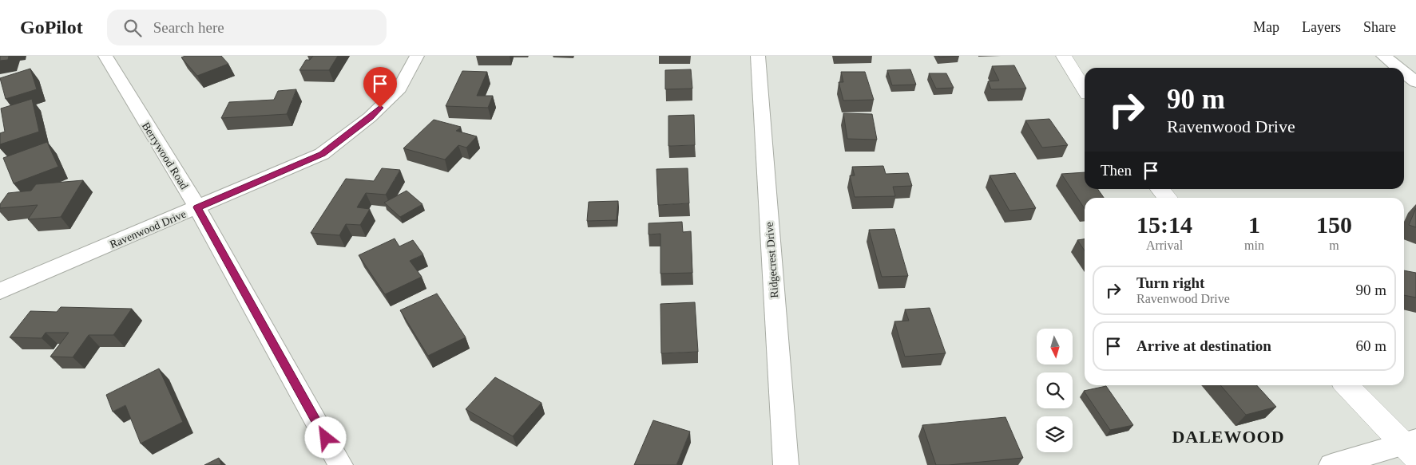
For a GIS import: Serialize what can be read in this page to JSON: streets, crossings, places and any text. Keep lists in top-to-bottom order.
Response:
{
  "streets": {
    "street": ["Berrywood Road", "Ravenwood Drive", "Ridgecrest Drive"]
  },
  "crossings": [
    ["Berrywood Road", "Ravenwood Drive"]
  ],
  "districts": ["DALEWOOD"],
  "north": "bottom",
  "page": {
    "header": "GoPilot",
    "search": "Search here",
    "nav": ["Map", "Layers", "Share"],
    "turn": ["90 m", "Ravenwood Drive"],
    "then": "Then",
    "eta": [
      "15:14",
      "Arrival",
      "1",
      "min",
      "150",
      "m"
    ],
    "list": [
      {
        "name": "Turn right",
        "note": "Ravenwood Drive",
        "value": "90 m"
      },
      {
        "name": "Arrive at destination",
        "value": "60 m"
      }
    ]
  }
}
